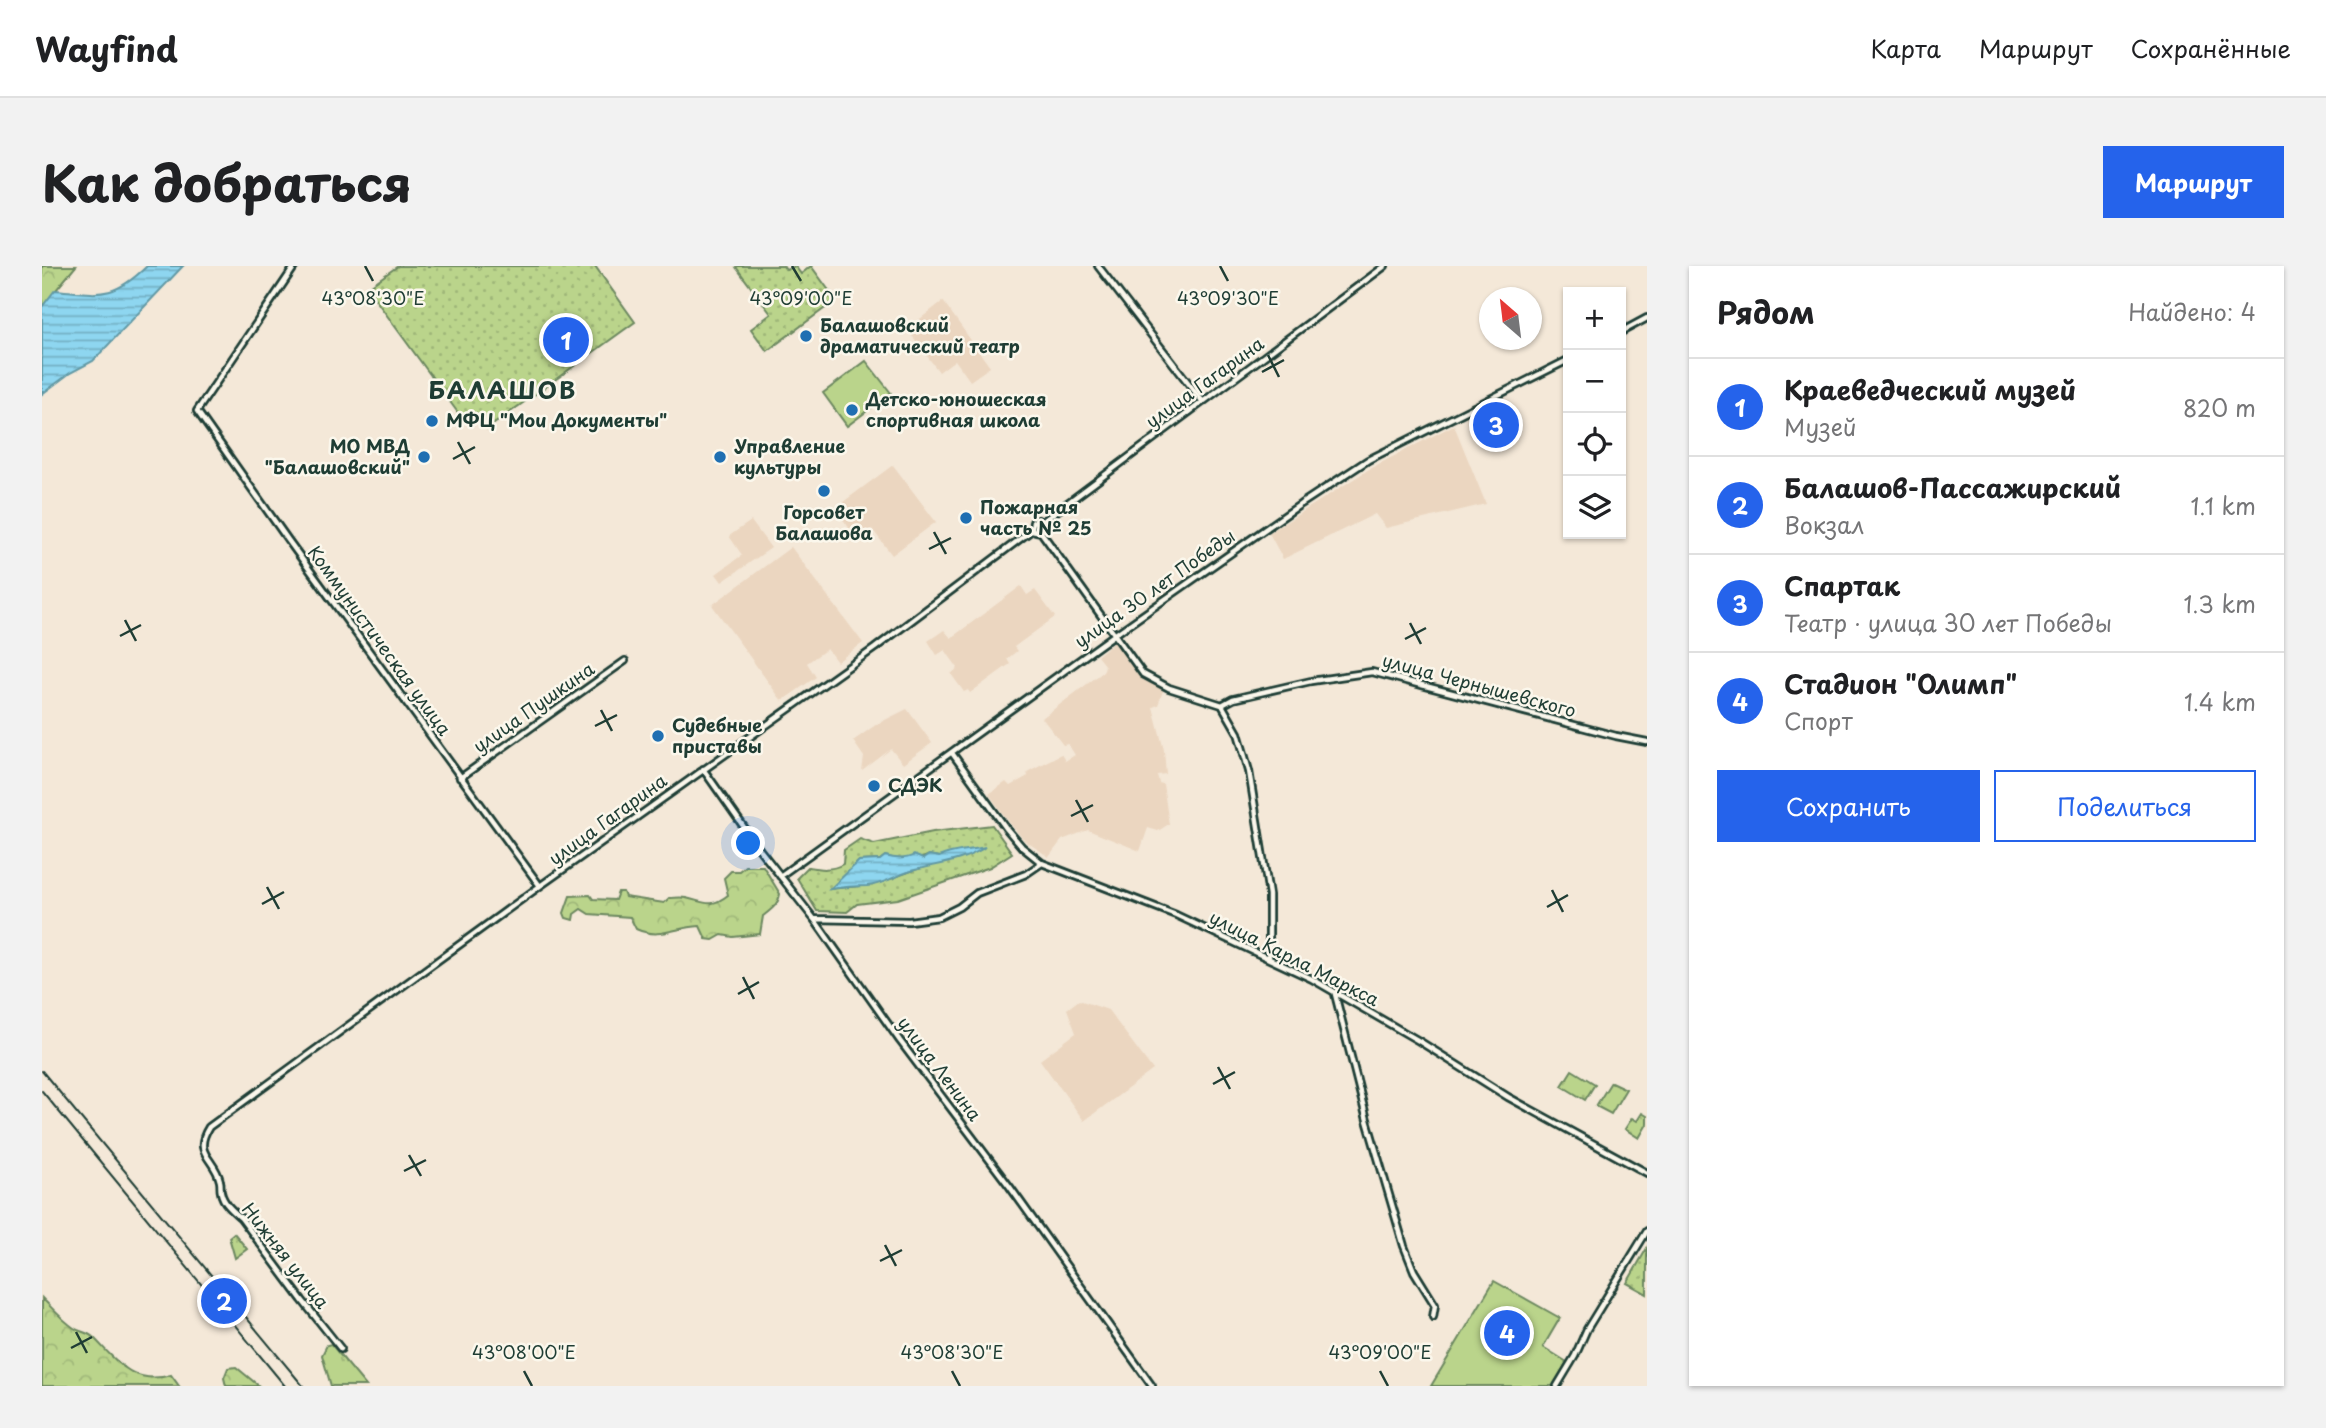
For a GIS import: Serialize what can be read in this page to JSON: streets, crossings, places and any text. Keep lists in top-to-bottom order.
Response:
{
  "streets": {
    "street": [
      "улица Гагарина",
      "улица 30 лет Победы",
      "Коммунистическая улица",
      "улица Чернышевского",
      "улица Пушкина",
      "улица Карла Маркса",
      "улица Ленина",
      "Нижняя улица"
    ]
  },
  "crossings": [
    ["улица Гагарина", "Коммунистическая улица"],
    ["улица Гагарина", "улица Ленина"],
    ["улица Гагарина", "Нижняя улица"],
    ["улица 30 лет Победы", "улица Карла Маркса"],
    ["улица 30 лет Победы", "улица Ленина"],
    ["Коммунистическая улица", "улица Пушкина"]
  ],
  "districts": ["БАЛАШОВ"],
  "places": [
    "Балашовский драматический театр",
    "Детско-юношеская спортивная школа",
    "МФЦ \"Мои Документы\"",
    "МО МВД \"Балашовский\"",
    "Управление культуры",
    "Горсовет Балашова",
    "Пожарная часть № 25",
    "Судебные приставы",
    "СДЭК"
  ],
  "north": "top left",
  "page": {
    "header": "Wayfind",
    "nav": ["Карта", "Маршрут", "Сохранённые"],
    "title": "Как добраться",
    "buttons": [
      "Маршрут",
      ["Сохранить", "Поделиться"]
    ],
    "heading": ["Рядом", "Найдено: 4"],
    "map_buttons": ["+", "−"],
    "pins": [
      "1",
      "3",
      "2",
      "4"
    ],
    "list": [
      {
        "mark": "1",
        "name": "Краеведческий музей",
        "note": "Музей",
        "value": "820 m"
      },
      {
        "mark": "2",
        "name": "Балашов-Пассажирский",
        "note": "Вокзал",
        "value": "1.1 km"
      },
      {
        "mark": "3",
        "name": "Спартак",
        "note": "Театр · улица 30 лет Победы",
        "value": "1.3 km"
      },
      {
        "mark": "4",
        "name": "Стадион \"Олимп\"",
        "note": "Спорт",
        "value": "1.4 km"
      }
    ]
  },
  "coordinates": [
    "43°08'30\"E",
    "43°09'00\"E",
    "43°09'30\"E",
    "43°08'00\"E"
  ]
}
